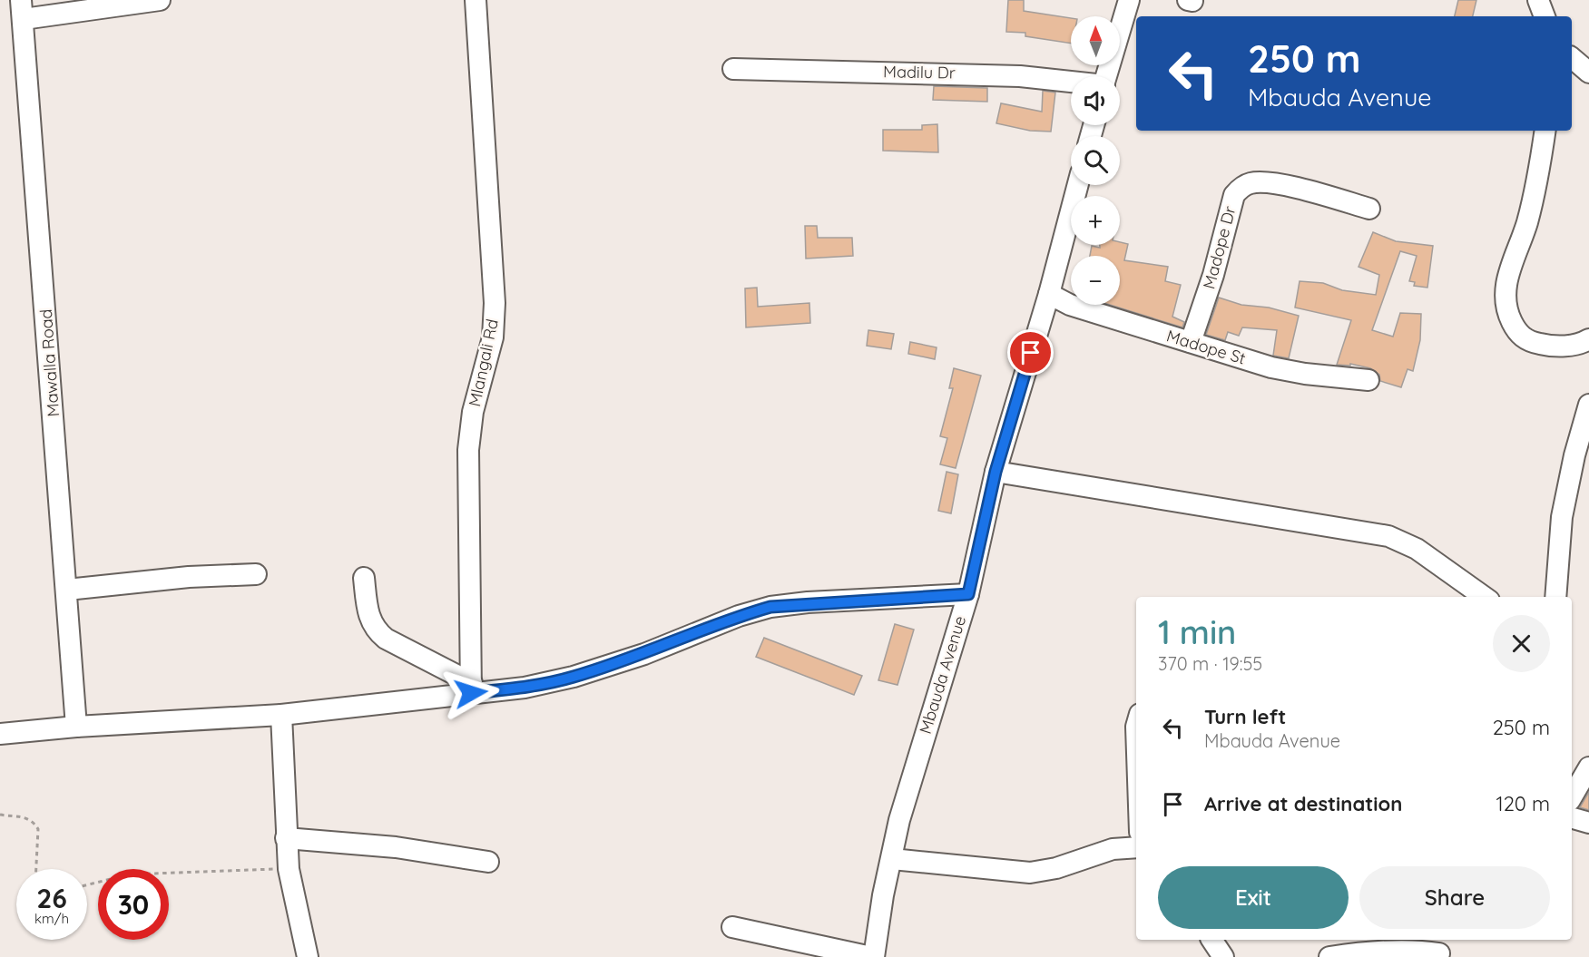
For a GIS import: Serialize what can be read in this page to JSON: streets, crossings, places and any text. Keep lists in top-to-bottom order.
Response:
{
  "streets": {
    "street": [
      "Madilu Dr",
      "Madope Dr",
      "Madope St",
      "Mawalla Road",
      "Mlangali Rd",
      "Mbauda Avenue"
    ]
  },
  "crossings": [
    ["Madope Dr", "Madope St"],
    ["Madope St", "Mbauda Avenue"]
  ],
  "north": "top",
  "page": {
    "map_buttons": ["+", "−"],
    "turn": ["250 m", "Mbauda Avenue"],
    "heading": ["1 min", "370 m · 19:55"],
    "list": [
      {
        "name": "Turn left",
        "note": "Mbauda Avenue",
        "value": "250 m"
      },
      {
        "name": "Arrive at destination",
        "value": "120 m"
      }
    ],
    "buttons": ["Exit", "Share"],
    "speed": "26 km/h",
    "limit": "30"
  }
}
